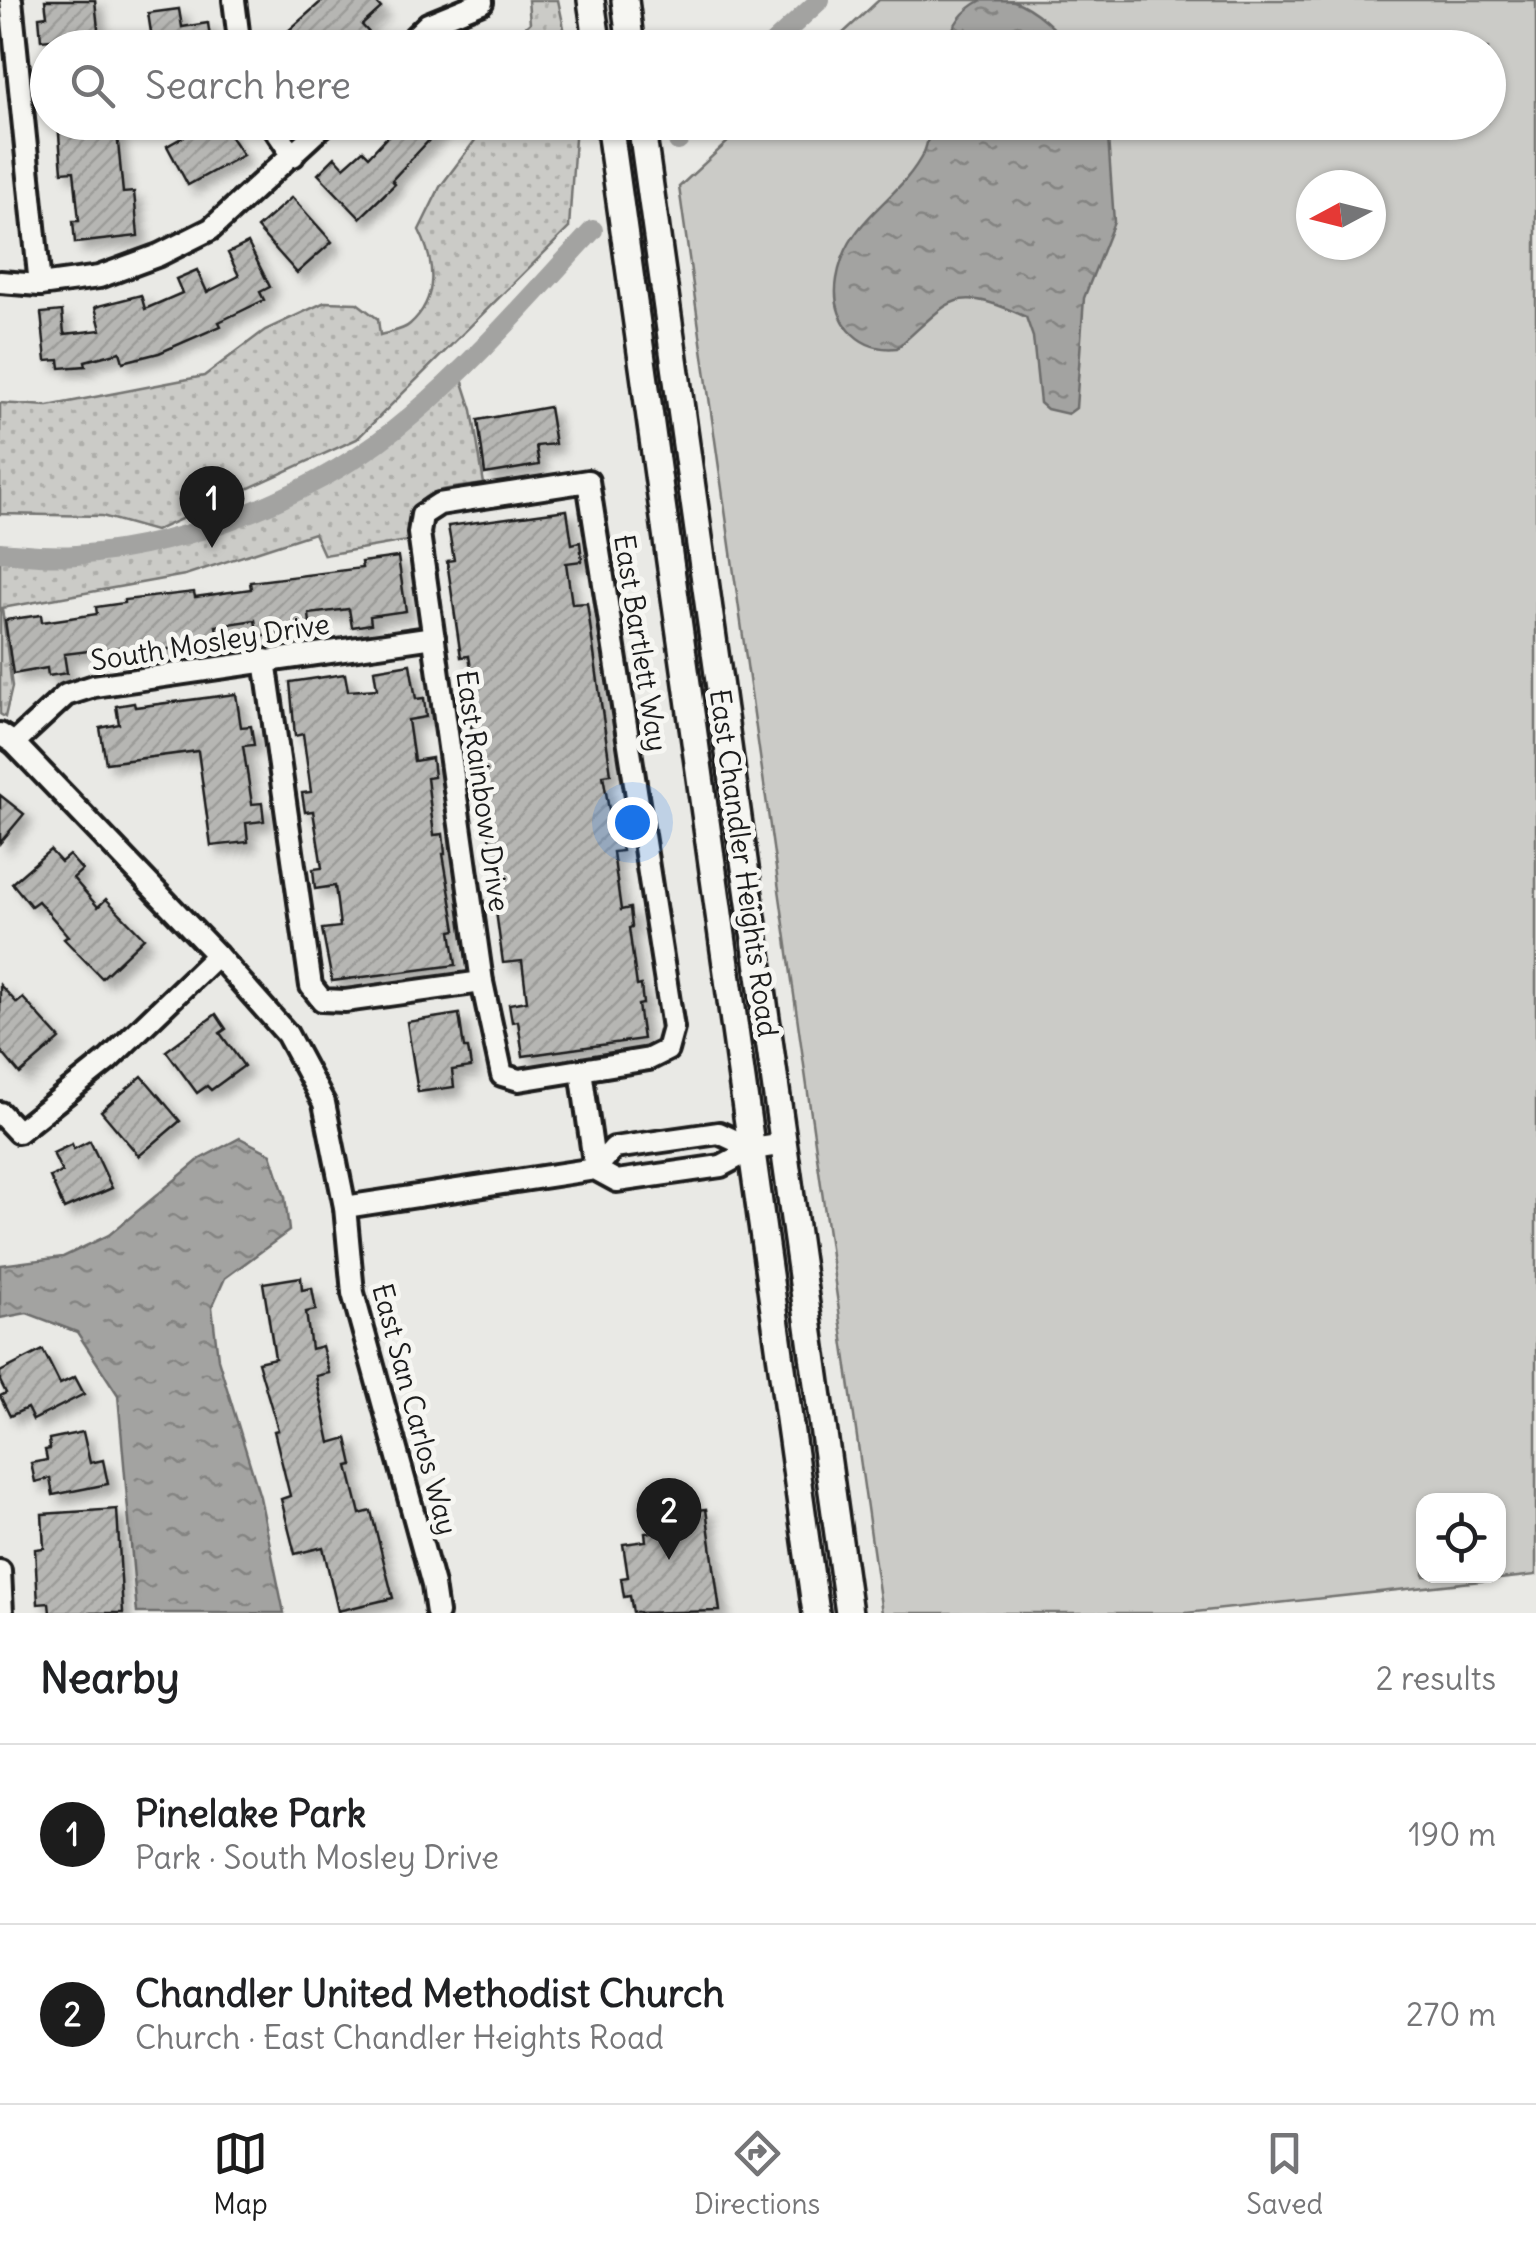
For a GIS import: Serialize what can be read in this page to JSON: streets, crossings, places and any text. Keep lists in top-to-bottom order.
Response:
{
  "streets": {
    "main road": ["East Chandler Heights Road"],
    "street": [
      "South Mosley Drive",
      "East Bartlett Way",
      "East Rainbow Drive",
      "East San Carlos Way"
    ]
  },
  "crossings": [
    ["South Mosley Drive", "East Rainbow Drive"],
    ["South Mosley Drive", "East San Carlos Way"],
    ["East Bartlett Way", "East Rainbow Drive"]
  ],
  "north": "left",
  "page": {
    "search": "Search here",
    "pins": ["1", "2"],
    "heading": ["Nearby", "2 results"],
    "list": [
      {
        "mark": "1",
        "name": "Pinelake Park",
        "note": "Park · South Mosley Drive",
        "value": "190 m"
      },
      {
        "mark": "2",
        "name": "Chandler United Methodist Church",
        "note": "Church · East Chandler Heights Road",
        "value": "270 m"
      }
    ],
    "nav": ["Map", "Directions", "Saved"]
  }
}
